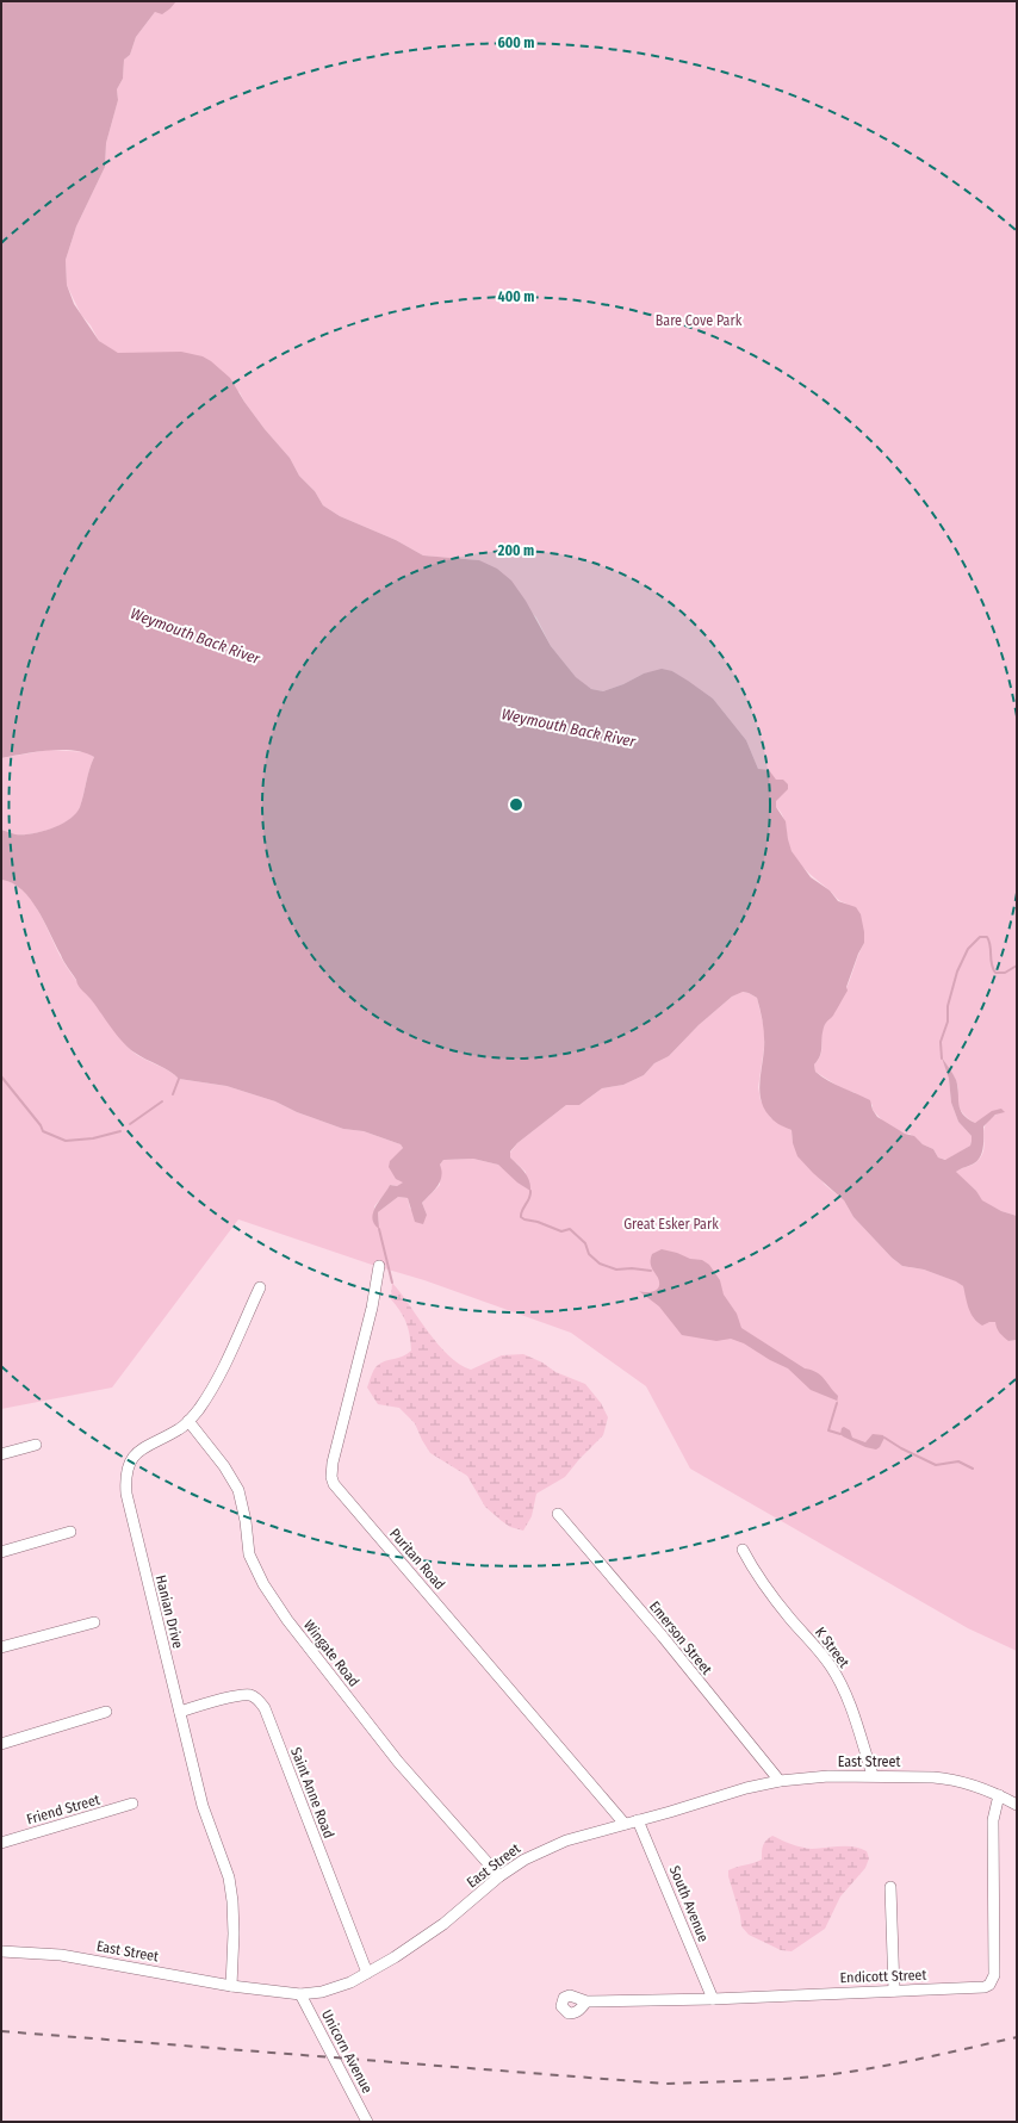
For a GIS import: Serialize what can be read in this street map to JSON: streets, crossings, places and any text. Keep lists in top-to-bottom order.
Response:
{
  "streets": {
    "street": [
      "Puritan Road",
      "Hanian Drive",
      "Emerson Street",
      "K Street",
      "Wingate Road",
      "East Street",
      "Saint Anne Road",
      "Friend Street",
      "South Avenue",
      "Endicott Street",
      "Unicorn Avenue"
    ]
  },
  "crossings": [
    ["Puritan Road", "East Street"],
    ["Hanian Drive", "Wingate Road"],
    ["Hanian Drive", "East Street"],
    ["Hanian Drive", "Saint Anne Road"],
    ["Emerson Street", "East Street"],
    ["K Street", "East Street"],
    ["Wingate Road", "East Street"],
    ["East Street", "Saint Anne Road"],
    ["East Street", "South Avenue"],
    ["East Street", "Endicott Street"],
    ["East Street", "Unicorn Avenue"],
    ["South Avenue", "Endicott Street"]
  ],
  "water": ["Weymouth Back River"],
  "parks": ["Bare Cove Park", "Great Esker Park"],
  "rings": ["600 m", "400 m", "200 m"]
}
